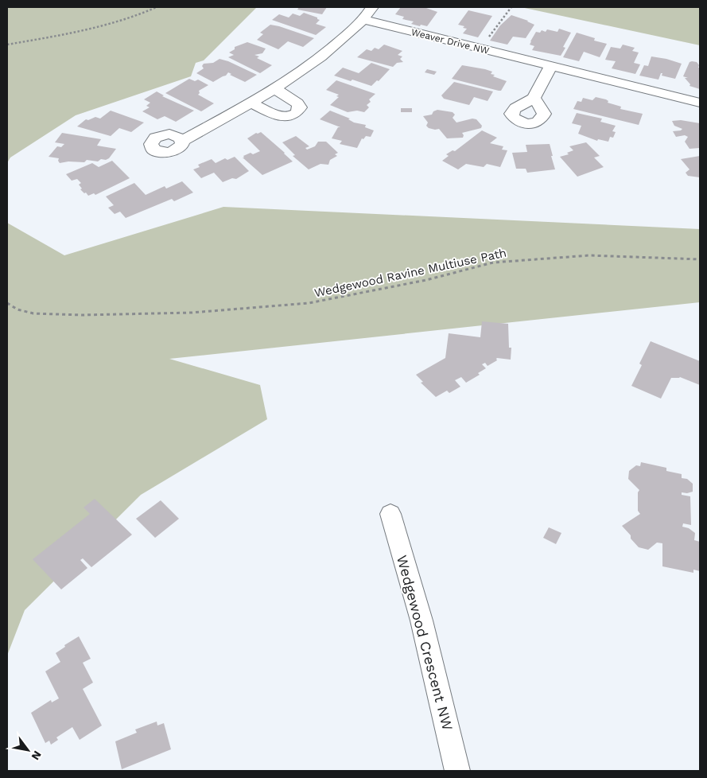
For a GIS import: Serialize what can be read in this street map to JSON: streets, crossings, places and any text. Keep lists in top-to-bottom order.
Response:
{
  "streets": {
    "street": ["Weaver Drive NW", "Wedgewood Crescent NW"],
    "path": ["Wedgewood Ravine Multiuse Path"]
  },
  "north": "bottom right"
}
